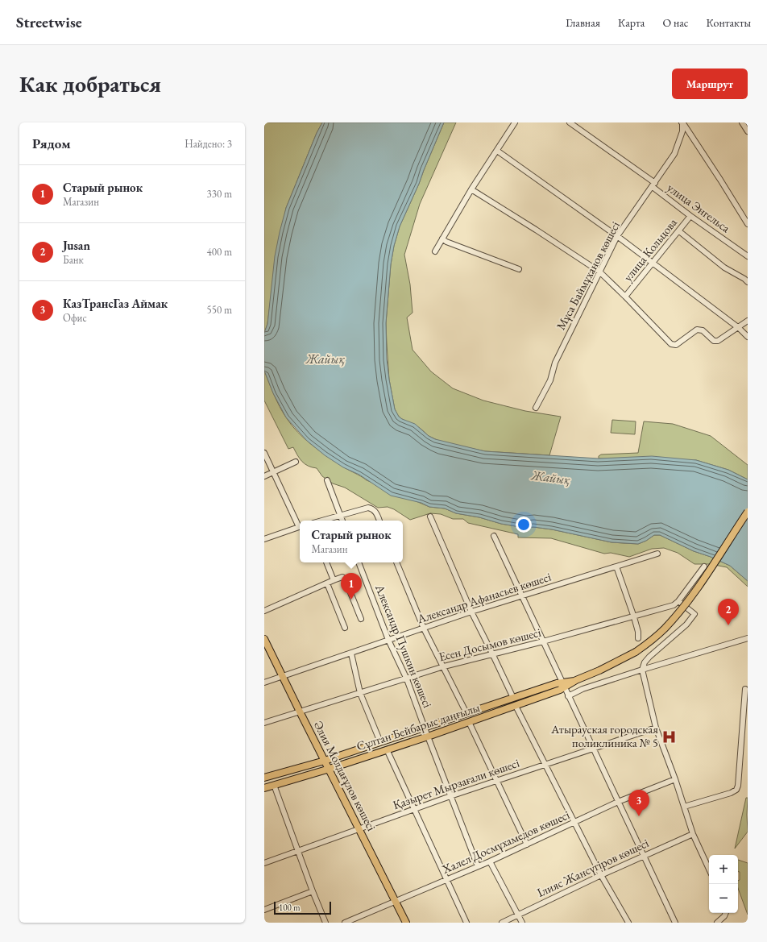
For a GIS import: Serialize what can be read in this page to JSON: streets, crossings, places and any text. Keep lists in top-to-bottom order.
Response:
{
  "streets": {
    "main road": ["Сұлтан Бейбарыс даңғылы", "Әлия Молдағұлов көшесі"],
    "street": [
      "улица Энгельса",
      "улица Кольцова",
      "Мұса Баймұханов көшесі",
      "Александр Афанасьев көшесі",
      "Есен Досымов көшесі",
      "Александр Пушкин көшесі",
      "Қазырет Мырзағали көшесі",
      "Халел Досмұхамедов көшесі",
      "Ілияс Жансүгіров көшесі"
    ]
  },
  "crossings": [
    ["улица Энгельса", "улица Кольцова"],
    ["улица Энгельса", "Мұса Баймұханов көшесі"],
    ["Александр Афанасьев көшесі", "Александр Пушкин көшесі"],
    ["Александр Афанасьев көшесі", "Әлия Молдағұлов көшесі"],
    ["Есен Досымов көшесі", "Александр Пушкин көшесі"],
    ["Есен Досымов көшесі", "Әлия Молдағұлов көшесі"],
    ["Александр Пушкин көшесі", "Сұлтан Бейбарыс даңғылы"],
    ["Александр Пушкин көшесі", "Қазырет Мырзағали көшесі"],
    ["Александр Пушкин көшесі", "Халел Досмұхамедов көшесі"],
    ["Сұлтан Бейбарыс даңғылы", "Әлия Молдағұлов көшесі"],
    ["Әлия Молдағұлов көшесі", "Қазырет Мырзағали көшесі"],
    ["Әлия Молдағұлов көшесі", "Халел Досмұхамедов көшесі"]
  ],
  "water": ["Жайық"],
  "places": {
    "hospital": ["Атырауская городская поликлиника № 5"]
  },
  "scale_bar": "100 m",
  "page": {
    "header": "Streetwise",
    "nav": [
      "Главная",
      "Карта",
      "О нас",
      "Контакты"
    ],
    "buttons": "Маршрут",
    "title": "Как добраться",
    "heading": ["Рядом", "Найдено: 3"],
    "list": [
      {
        "mark": "1",
        "name": "Старый рынок",
        "note": "Магазин",
        "value": "330 m"
      },
      {
        "mark": "2",
        "name": "Jusan",
        "note": "Банк",
        "value": "400 m"
      },
      {
        "mark": "3",
        "name": "КазТрансГаз Аймак",
        "note": "Офис",
        "value": "550 m"
      }
    ],
    "popup": ["Старый рынок", "Магазин"],
    "pins": ["1", "2", "3"],
    "map_buttons": ["+", "−"],
    "scale": "100 m"
  }
}
